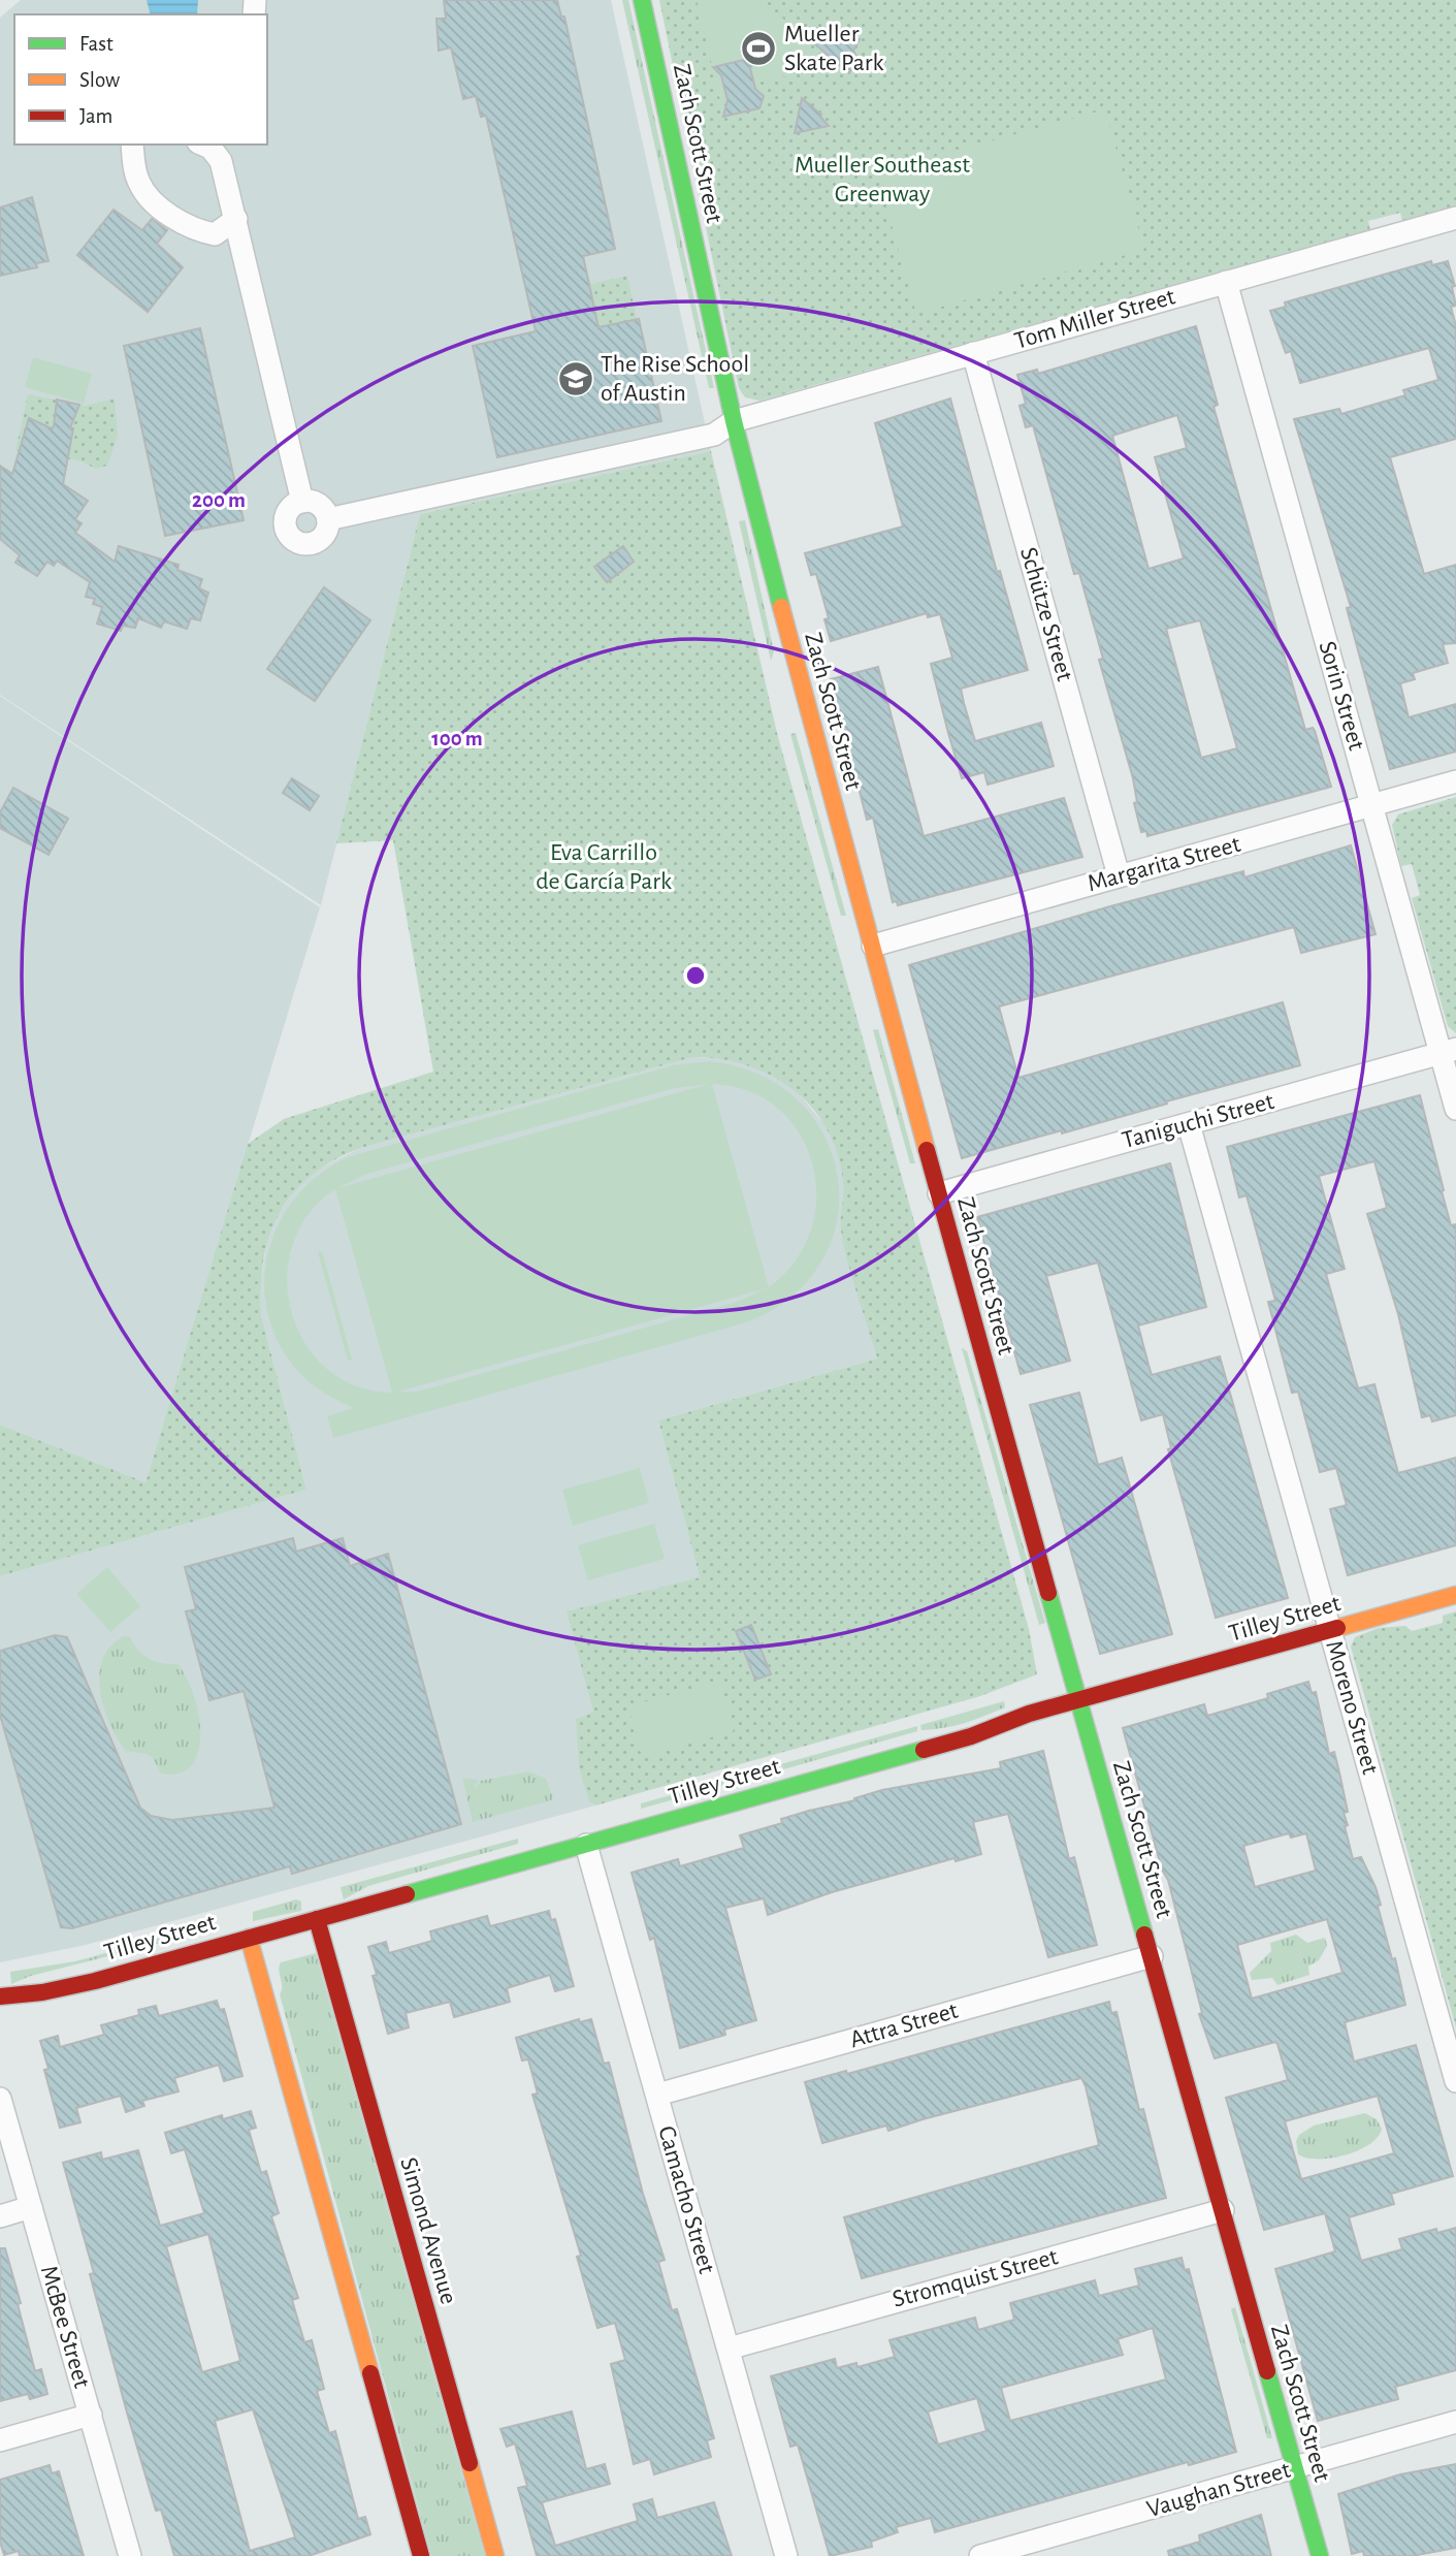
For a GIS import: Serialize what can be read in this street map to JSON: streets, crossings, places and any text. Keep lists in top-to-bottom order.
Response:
{
  "streets": {
    "street": [
      "Zach Scott Street",
      "Tom Miller Street",
      "Schütze Street",
      "Sorin Street",
      "Margarita Street",
      "Taniguchi Street",
      "Tilley Street",
      "Moreno Street",
      "Attra Street",
      "Camacho Street",
      "Simond Avenue",
      "Stromquist Street",
      "McBee Street",
      "Vaughan Street"
    ]
  },
  "crossings": [
    ["Zach Scott Street", "Tom Miller Street"],
    ["Zach Scott Street", "Margarita Street"],
    ["Zach Scott Street", "Taniguchi Street"],
    ["Zach Scott Street", "Tilley Street"],
    ["Zach Scott Street", "Attra Street"],
    ["Zach Scott Street", "Stromquist Street"],
    ["Zach Scott Street", "Vaughan Street"],
    ["Tom Miller Street", "Schütze Street"],
    ["Tom Miller Street", "Sorin Street"],
    ["Schütze Street", "Margarita Street"],
    ["Sorin Street", "Margarita Street"],
    ["Sorin Street", "Taniguchi Street"],
    ["Taniguchi Street", "Moreno Street"],
    ["Tilley Street", "Moreno Street"],
    ["Tilley Street", "Camacho Street"],
    ["Tilley Street", "Simond Avenue"],
    ["Attra Street", "Camacho Street"],
    ["Camacho Street", "Stromquist Street"]
  ],
  "parks": ["Mueller Southeast Greenway", "Eva Carrillo de García Park"],
  "places": {
    "sports": ["Mueller Skate Park"],
    "school or university": ["The Rise School of Austin"]
  },
  "legend": ["Fast", "Slow", "Jam"],
  "rings": ["200 m", "100 m"]
}
